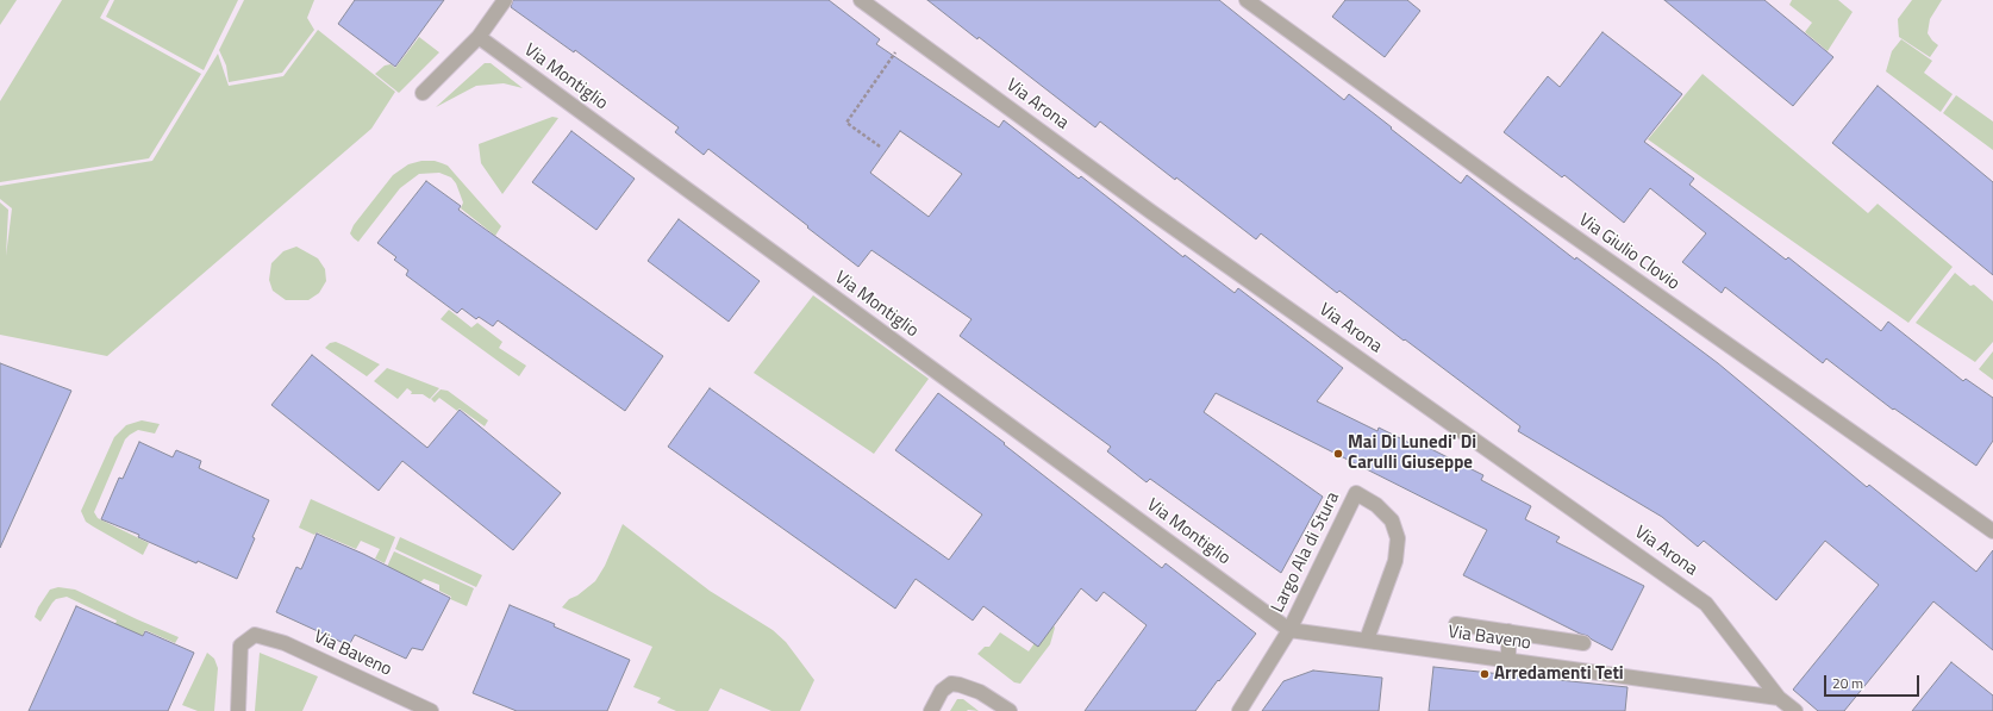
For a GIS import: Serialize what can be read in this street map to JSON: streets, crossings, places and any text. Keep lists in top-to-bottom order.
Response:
{
  "streets": {
    "street": [
      "Via Montiglio",
      "Via Arona",
      "Via Giulio Clovio",
      "Largo Ala di Stura",
      "Via Baveno"
    ]
  },
  "crossings": [
    ["Via Montiglio", "Largo Ala di Stura"],
    ["Via Montiglio", "Via Baveno"],
    ["Via Arona", "Via Baveno"],
    ["Largo Ala di Stura", "Via Baveno"]
  ],
  "places": ["Mai Di Lunedi' Di Carulli Giuseppe", "Arredamenti Teti"],
  "scale_bar": "20 m"
}
